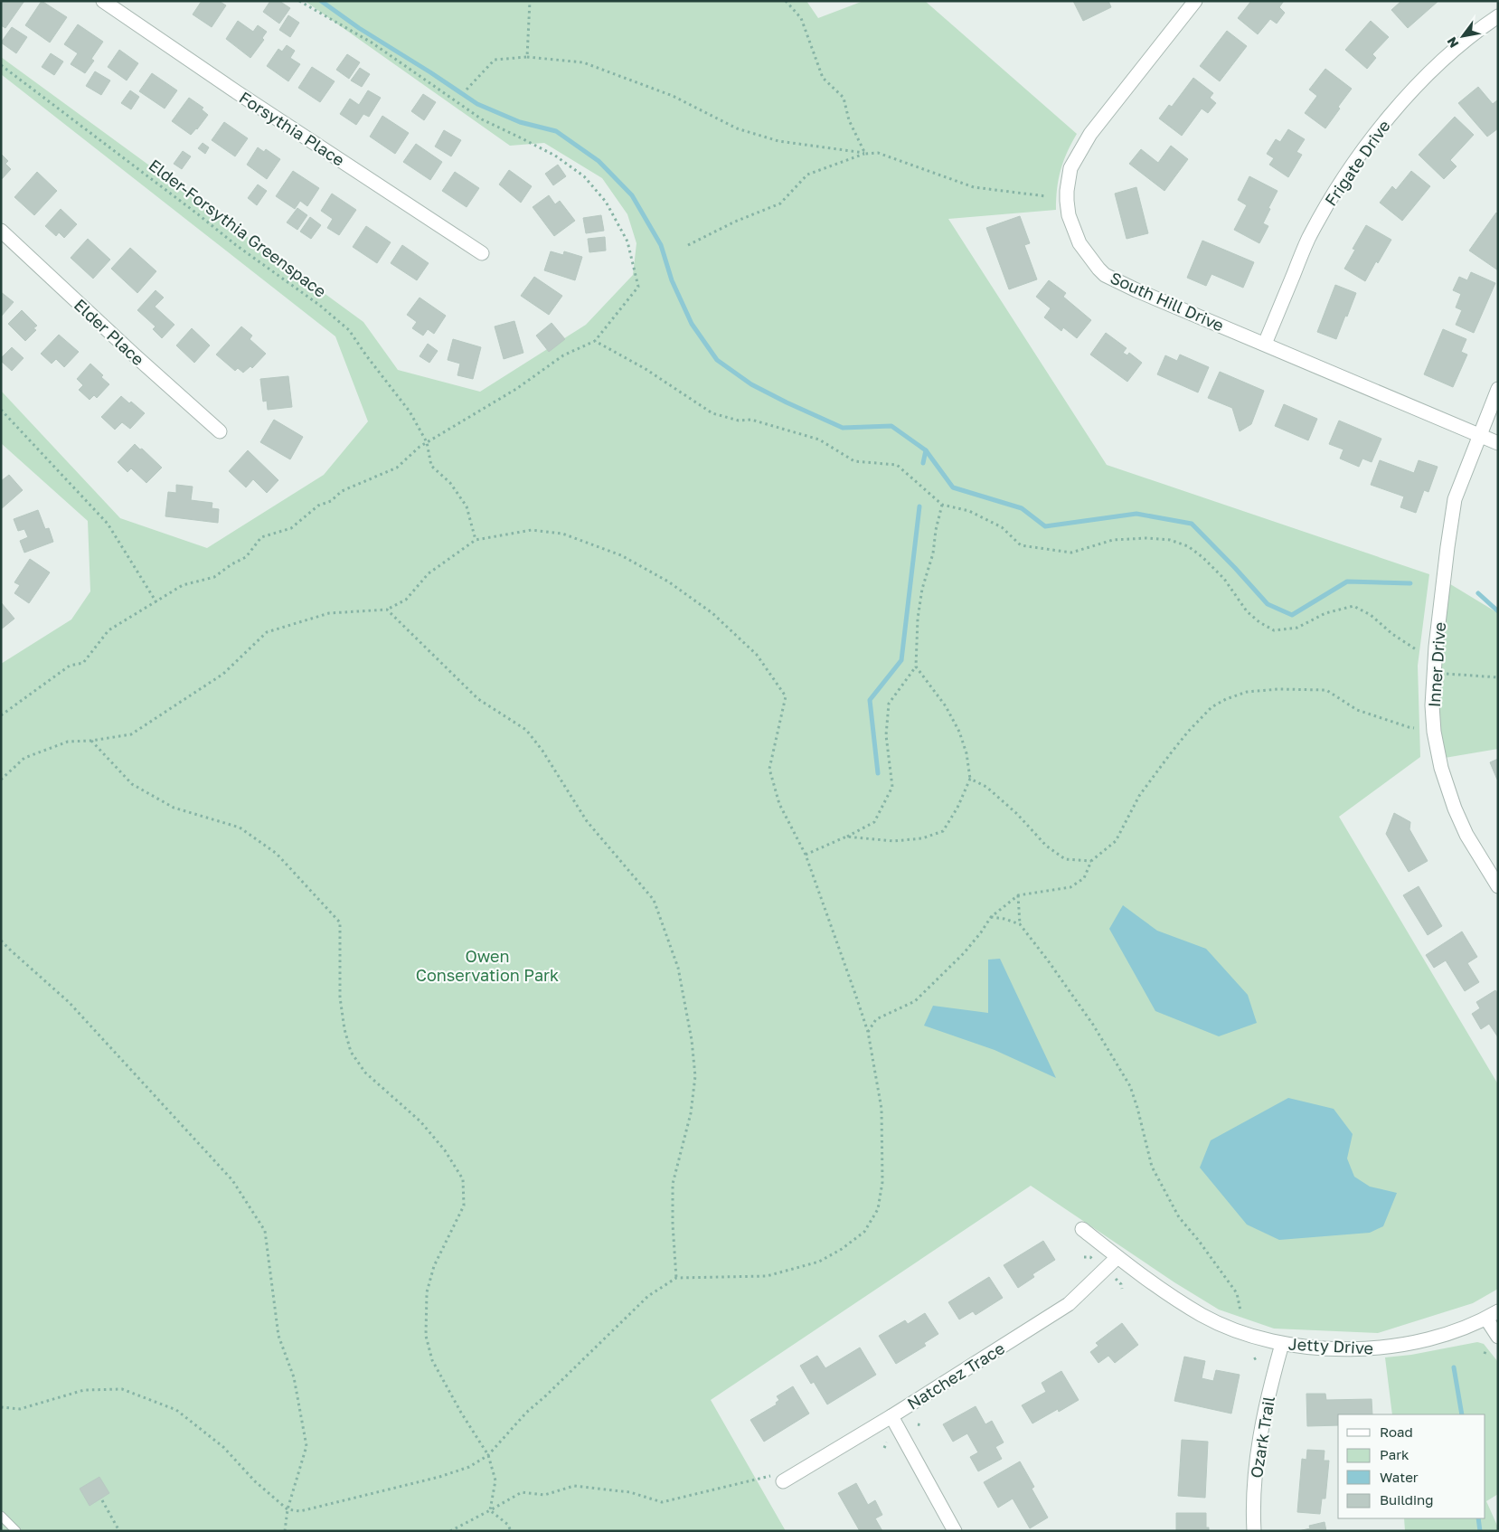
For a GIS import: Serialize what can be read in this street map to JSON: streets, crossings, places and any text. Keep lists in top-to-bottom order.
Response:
{
  "streets": {
    "street": [
      "Forsythia Place",
      "Frigate Drive",
      "South Hill Drive",
      "Elder Place",
      "Inner Drive",
      "Jetty Drive",
      "Natchez Trace",
      "Ozark Trail"
    ],
    "path": ["Elder-Forsythia Greenspace"]
  },
  "crossings": [
    ["Frigate Drive", "South Hill Drive"],
    ["South Hill Drive", "Inner Drive"],
    ["Jetty Drive", "Natchez Trace"],
    ["Jetty Drive", "Ozark Trail"]
  ],
  "parks": ["Owen Conservation Park"],
  "legend": [
    "Road",
    "Park",
    "Water",
    "Building"
  ],
  "north": "bottom left"
}
